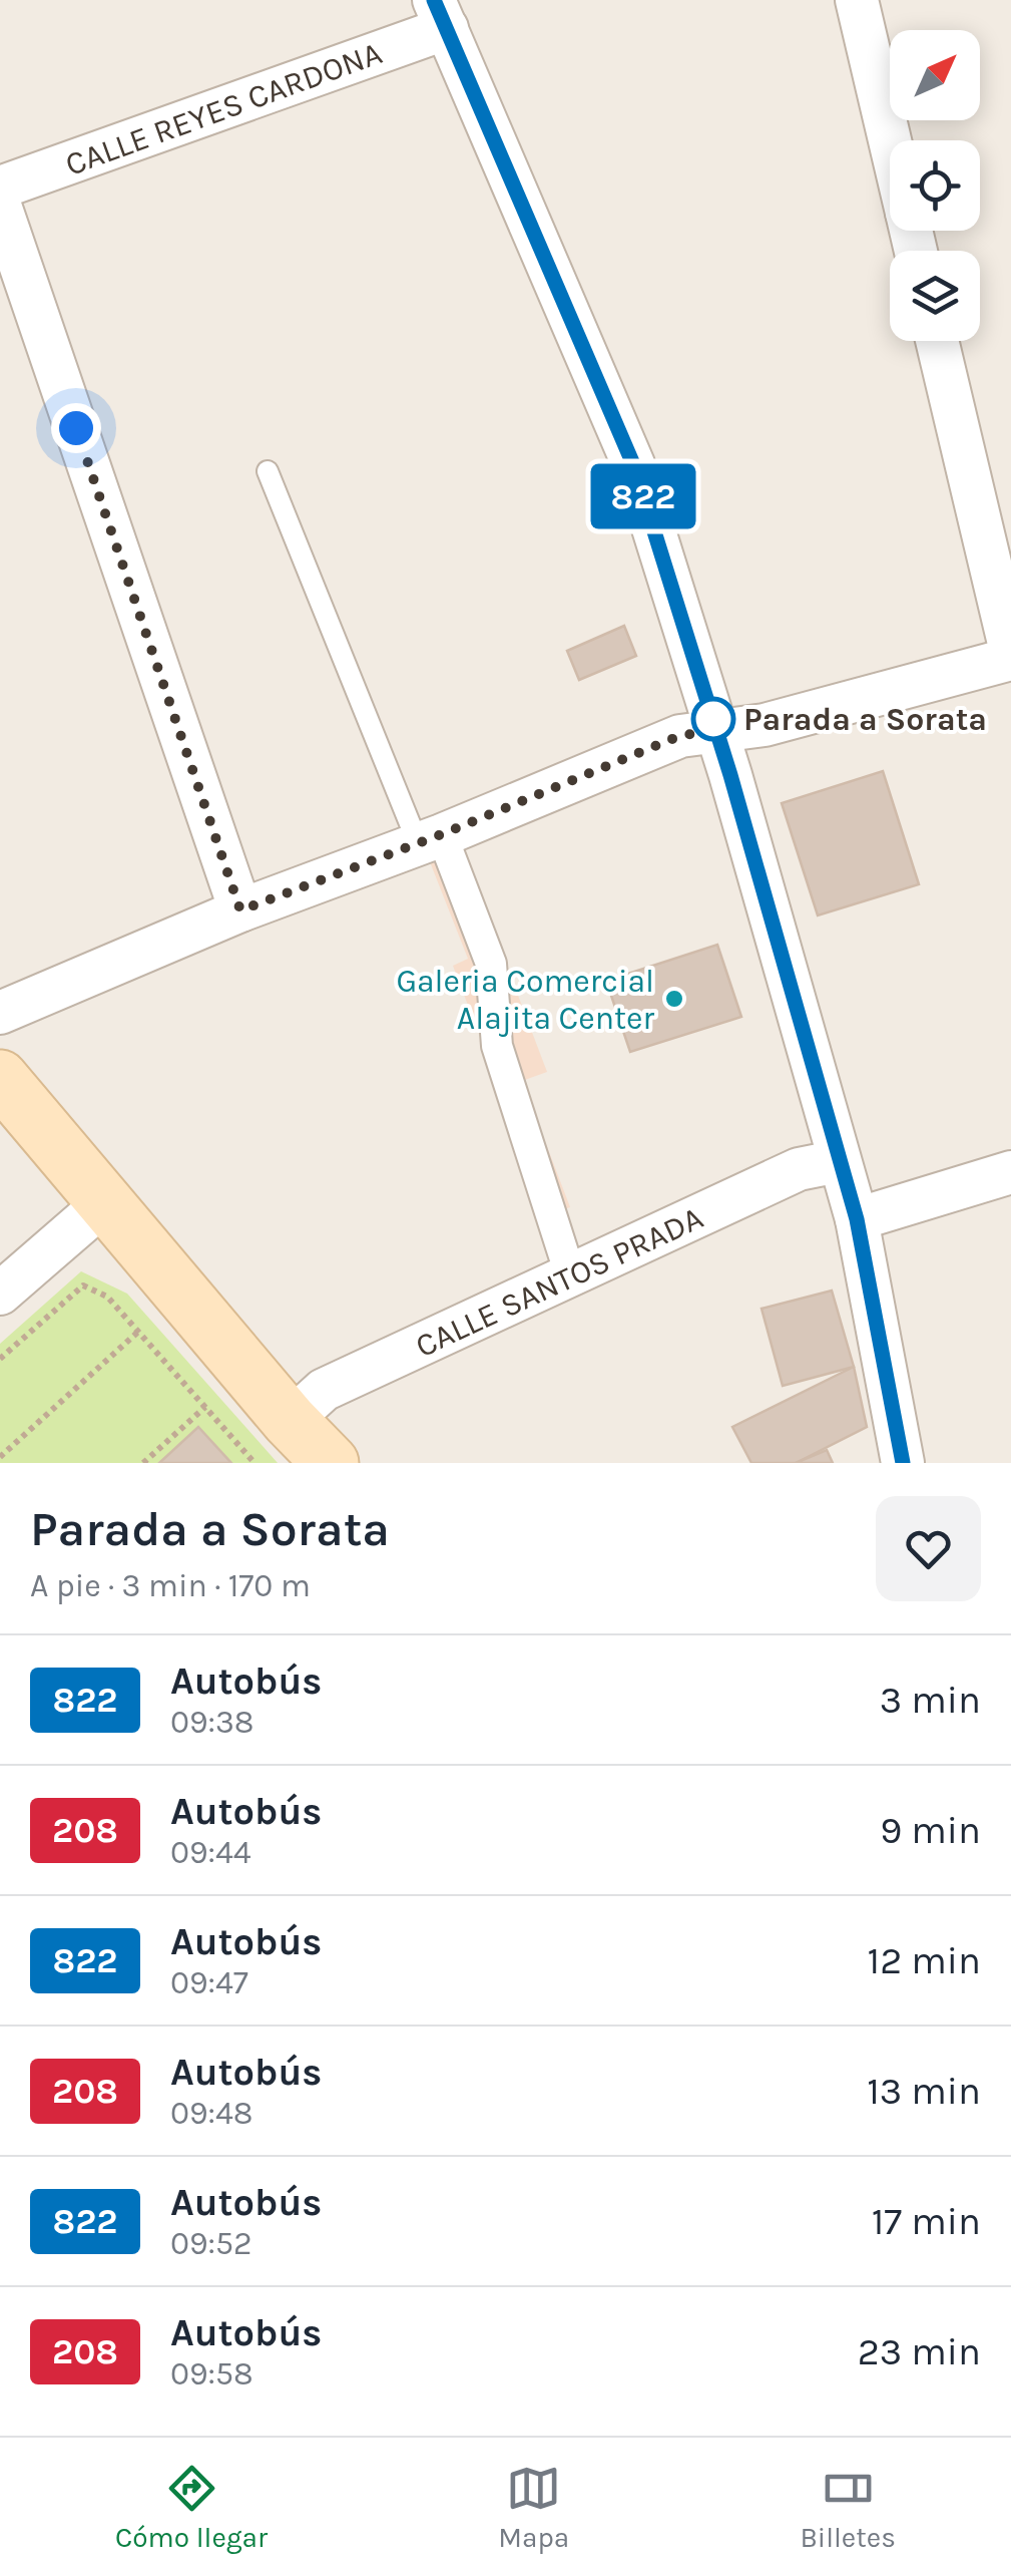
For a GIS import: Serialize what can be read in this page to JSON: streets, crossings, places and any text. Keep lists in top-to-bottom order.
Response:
{
  "streets": {
    "street": ["CALLE REYES CARDONA", "CALLE SANTOS PRADA"]
  },
  "places": ["Parada a Sorata", "Galeria Comercial Alajita Center"],
  "lines": ["bus line 822"],
  "north": "top right",
  "page": {
    "on_map": "822",
    "heading": ["Parada a Sorata", "A pie · 3 min · 170 m"],
    "list": [
      {
        "mark": "822",
        "name": "Autobús",
        "note": "09:38",
        "value": "3 min"
      },
      {
        "mark": "208",
        "name": "Autobús",
        "note": "09:44",
        "value": "9 min"
      },
      {
        "mark": "822",
        "name": "Autobús",
        "note": "09:47",
        "value": "12 min"
      },
      {
        "mark": "208",
        "name": "Autobús",
        "note": "09:48",
        "value": "13 min"
      },
      {
        "mark": "822",
        "name": "Autobús",
        "note": "09:52",
        "value": "17 min"
      },
      {
        "mark": "208",
        "name": "Autobús",
        "note": "09:58",
        "value": "23 min"
      }
    ],
    "tabs": ["Cómo llegar", "Mapa", "Billetes"]
  }
}
